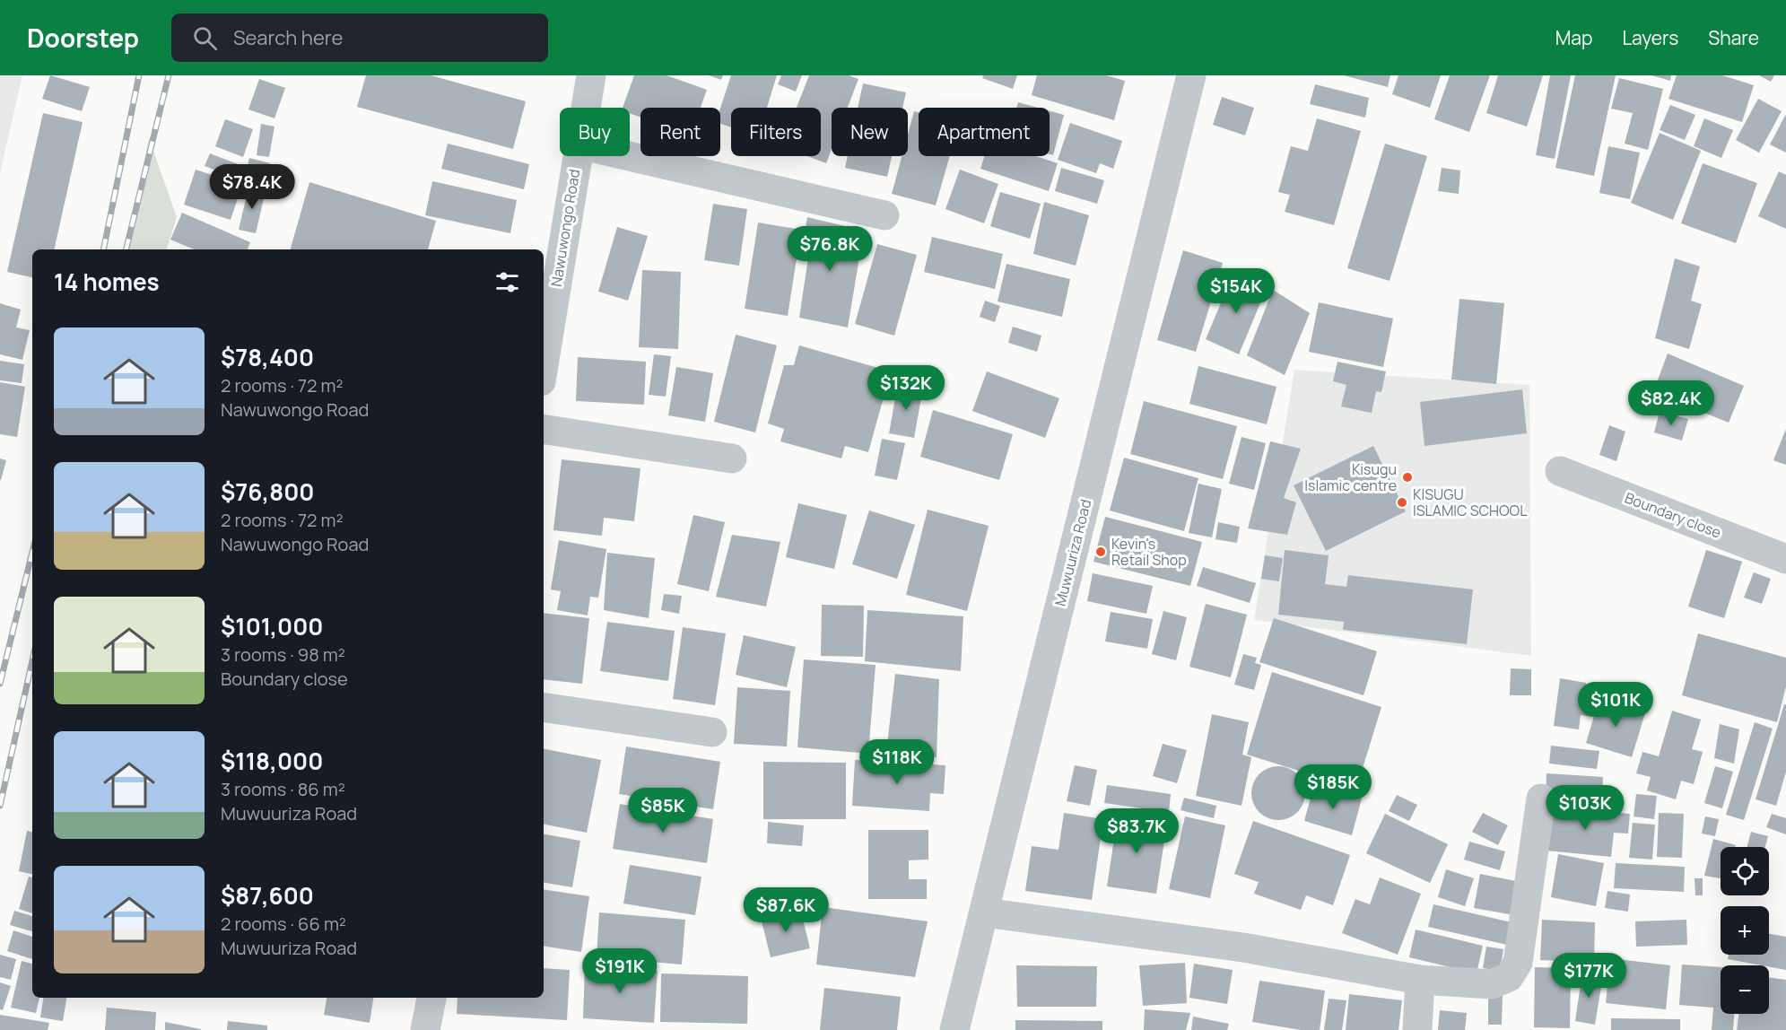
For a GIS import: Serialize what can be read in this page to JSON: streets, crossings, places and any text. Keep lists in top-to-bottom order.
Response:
{
  "streets": {
    "street": ["Nawuwongo Road", "Boundary close", "Muwuuriza Road"]
  },
  "places": ["Kisugu Islamic centre", "KISUGU ISLAMIC SCHOOL", "Kevin's Retail Shop"],
  "page": {
    "header": "Doorstep",
    "search": "Search here",
    "nav": ["Map", "Layers", "Share"],
    "chip": [
      "Buy",
      "Rent",
      "Filters",
      "New",
      "Apartment"
    ],
    "price": [
      "$78.4K",
      "$76.8K",
      "$154K",
      "$132K",
      "$82.4K",
      "$101K",
      "$118K",
      "$185K",
      "$103K",
      "$85K",
      "$83.7K",
      "$87.6K",
      "$191K",
      "$177K"
    ],
    "heading": "14 homes",
    "list": [
      {
        "name": "$78,400",
        "note": "2 rooms · 72 m² · Nawuwongo Road"
      },
      {
        "name": "$76,800",
        "note": "2 rooms · 72 m² · Nawuwongo Road"
      },
      {
        "name": "$101,000",
        "note": "3 rooms · 98 m² · Boundary close"
      },
      {
        "name": "$118,000",
        "note": "3 rooms · 86 m² · Muwuuriza Road"
      },
      {
        "name": "$87,600",
        "note": "2 rooms · 66 m² · Muwuuriza Road"
      }
    ],
    "map_buttons": ["+", "−"]
  }
}
